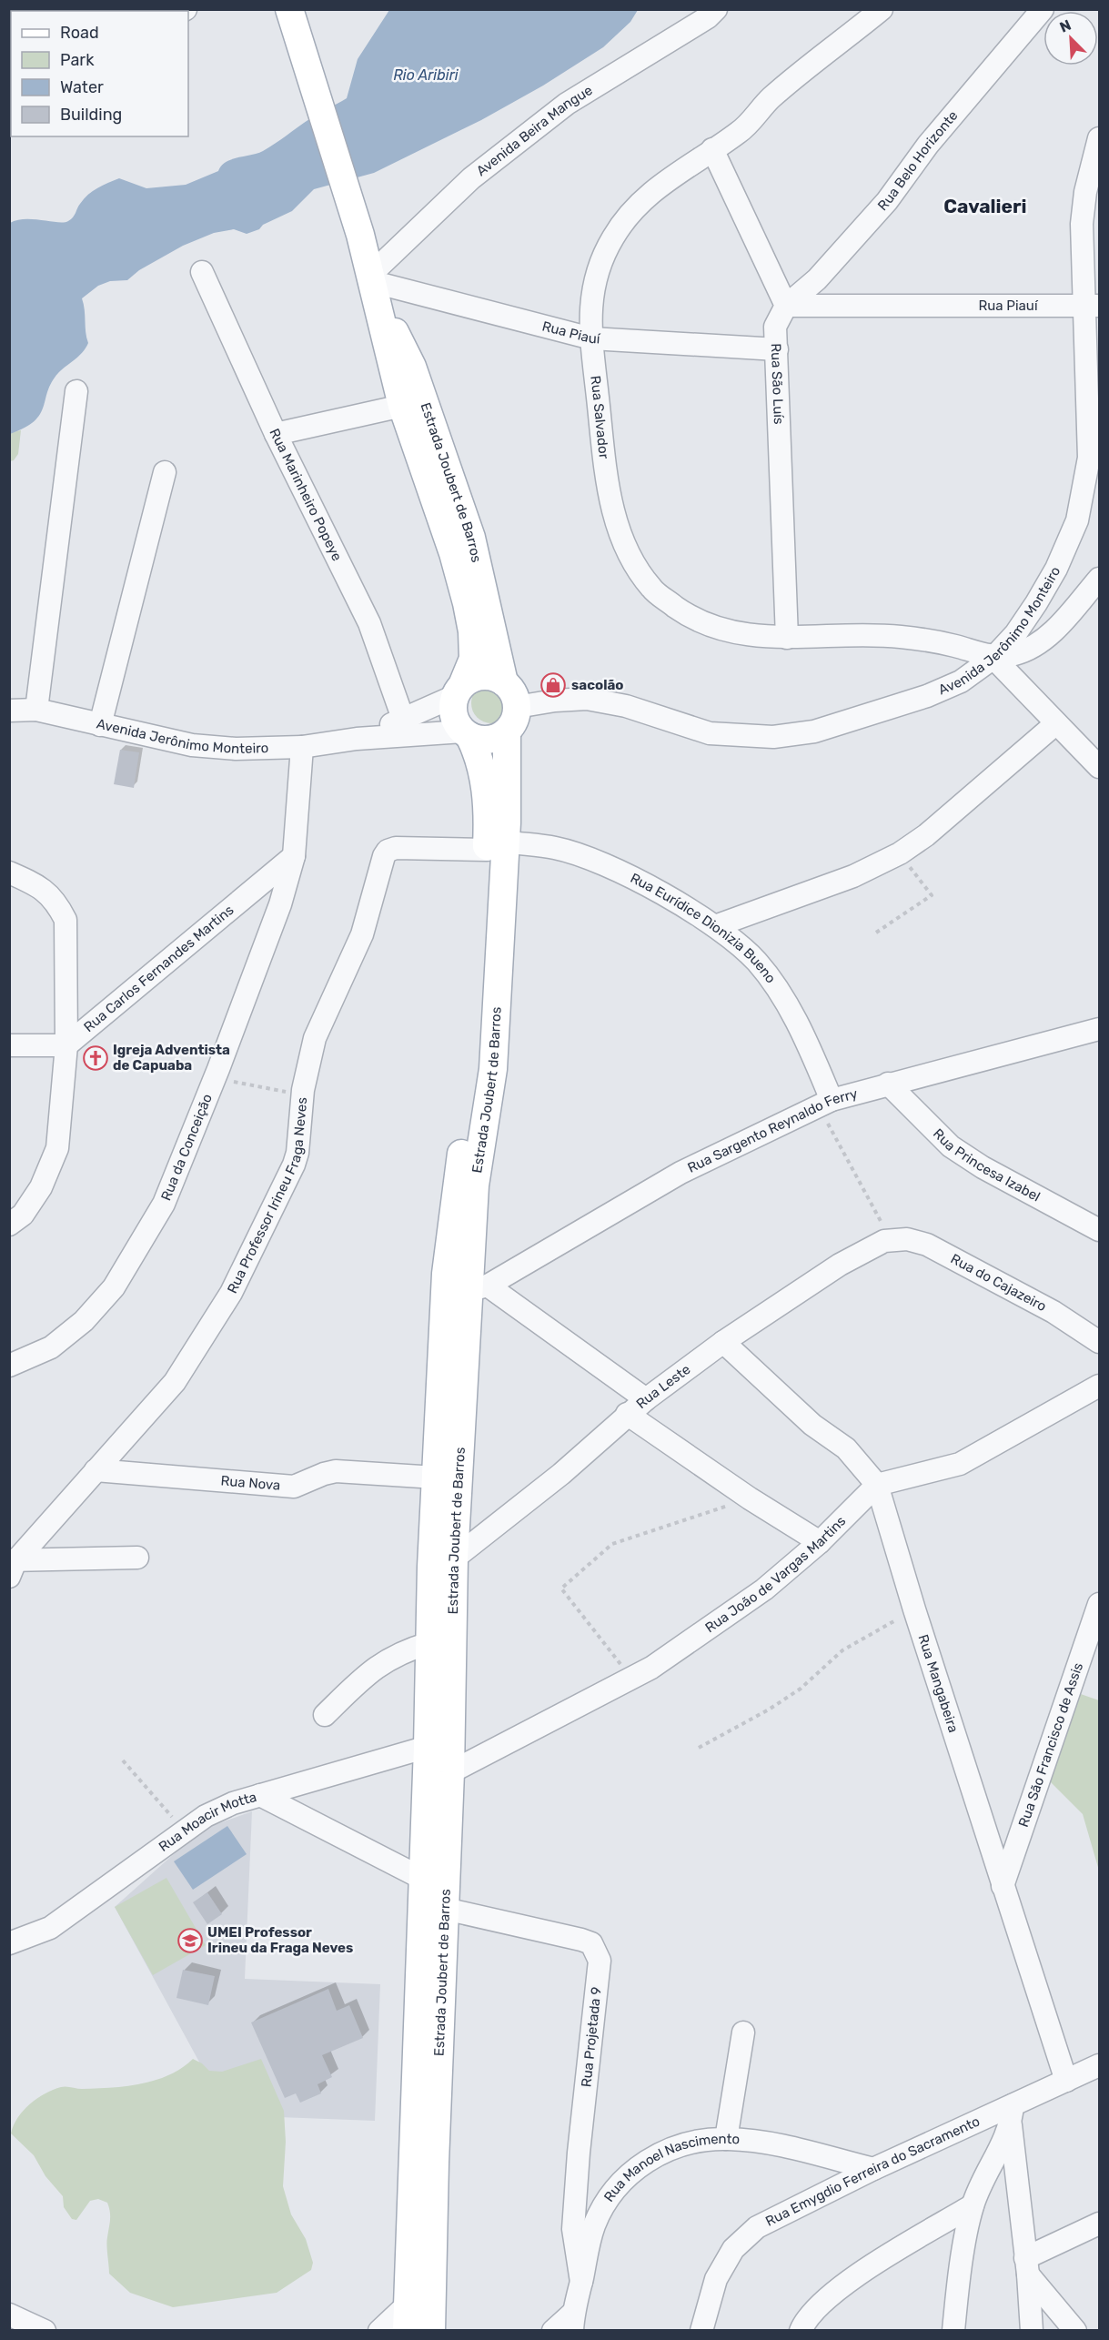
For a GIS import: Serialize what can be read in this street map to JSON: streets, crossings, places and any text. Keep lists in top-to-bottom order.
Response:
{
  "streets": {
    "main road": ["Estrada Joubert de Barros"],
    "street": [
      "Avenida Beira Mangue",
      "Rua Belo Horizonte",
      "Rua Piauí",
      "Rua São Luís",
      "Rua Salvador",
      "Rua Marinheiro Popeye",
      "Avenida Jerônimo Monteiro",
      "Rua Eurídice Dionizia Bueno",
      "Rua Carlos Fernandes Martins",
      "Rua Sargento Reynaldo Ferry",
      "Rua da Conceição",
      "Rua Princesa Izabel",
      "Rua Professor Irineu Fraga Neves",
      "Rua do Cajazeiro",
      "Rua Leste",
      "Rua Nova",
      "Rua João de Vargas Martins",
      "Rua Mangabeira",
      "Rua São Francisco de Assis",
      "Rua Moacir Motta",
      "Rua Projetada 9",
      "Rua Emygdio Ferreira do Sacramento",
      "Rua Manoel Nascimento"
    ]
  },
  "crossings": [
    ["Avenida Beira Mangue", "Rua Piauí"],
    ["Avenida Beira Mangue", "Estrada Joubert de Barros"],
    ["Rua Belo Horizonte", "Rua Piauí"],
    ["Rua Belo Horizonte", "Rua São Luís"],
    ["Rua Piauí", "Rua São Luís"],
    ["Rua Piauí", "Rua Salvador"],
    ["Rua Piauí", "Estrada Joubert de Barros"],
    ["Rua Piauí", "Avenida Jerônimo Monteiro"],
    ["Rua São Luís", "Rua Salvador"],
    ["Rua Salvador", "Avenida Jerônimo Monteiro"],
    ["Estrada Joubert de Barros", "Avenida Jerônimo Monteiro"],
    ["Estrada Joubert de Barros", "Rua Eurídice Dionizia Bueno"],
    ["Estrada Joubert de Barros", "Rua Sargento Reynaldo Ferry"],
    ["Estrada Joubert de Barros", "Rua Professor Irineu Fraga Neves"],
    ["Estrada Joubert de Barros", "Rua Leste"],
    ["Estrada Joubert de Barros", "Rua Nova"],
    ["Estrada Joubert de Barros", "Rua João de Vargas Martins"],
    ["Estrada Joubert de Barros", "Rua Moacir Motta"],
    ["Estrada Joubert de Barros", "Rua Projetada 9"],
    ["Rua Marinheiro Popeye", "Avenida Jerônimo Monteiro"],
    ["Avenida Jerônimo Monteiro", "Rua da Conceição"],
    ["Rua Eurídice Dionizia Bueno", "Rua Sargento Reynaldo Ferry"],
    ["Rua Eurídice Dionizia Bueno", "Rua Professor Irineu Fraga Neves"],
    ["Rua Carlos Fernandes Martins", "Rua da Conceição"],
    ["Rua Sargento Reynaldo Ferry", "Rua Princesa Izabel"],
    ["Rua Professor Irineu Fraga Neves", "Rua Nova"],
    ["Rua do Cajazeiro", "Rua Leste"],
    ["Rua Leste", "Rua Mangabeira"],
    ["Rua João de Vargas Martins", "Rua Mangabeira"],
    ["Rua Mangabeira", "Rua São Francisco de Assis"],
    ["Rua Mangabeira", "Rua Emygdio Ferreira do Sacramento"],
    ["Rua Projetada 9", "Rua Manoel Nascimento"],
    ["Rua Emygdio Ferreira do Sacramento", "Rua Manoel Nascimento"]
  ],
  "districts": ["Cavalieri"],
  "water": ["Rio Aribiri"],
  "places": {
    "shop": ["sacolão"],
    "church": ["Igreja Adventista de Capuaba"],
    "school or university": ["UMEI Professor Irineu da Fraga Neves"]
  },
  "legend": [
    "Road",
    "Park",
    "Water",
    "Building"
  ],
  "north": "top left"
}
